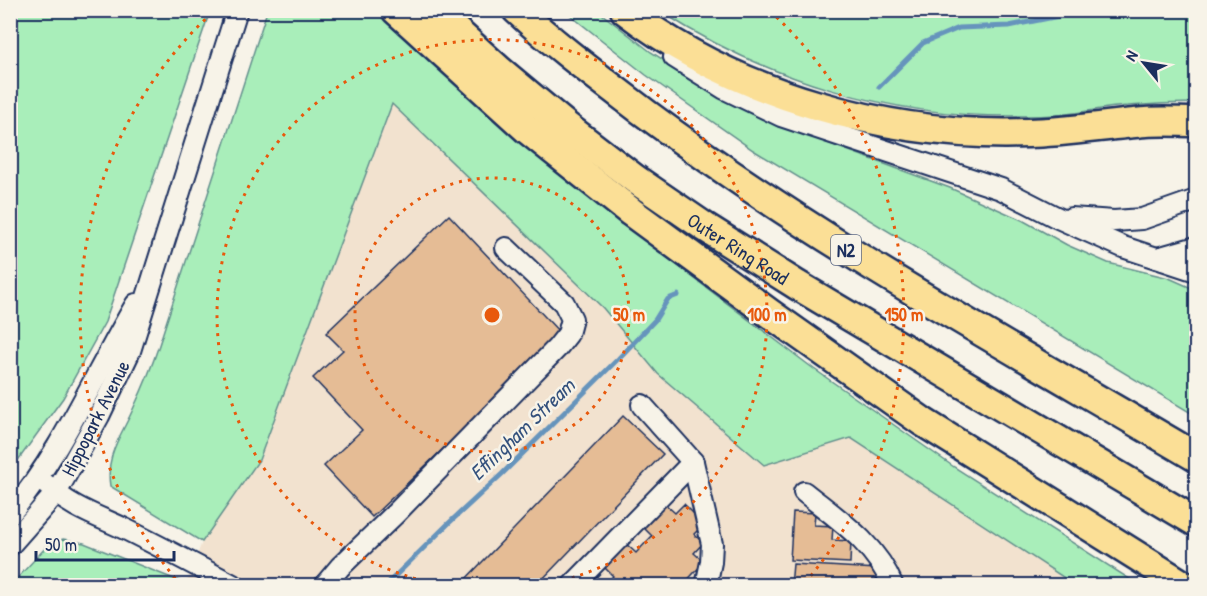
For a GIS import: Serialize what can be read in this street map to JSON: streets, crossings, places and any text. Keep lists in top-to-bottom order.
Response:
{
  "streets": {
    "highway": ["Outer Ring Road", "N2"],
    "street": ["Hippopark Avenue"]
  },
  "water": ["Effingham Stream"],
  "scale_bar": "50 m",
  "north": "top left",
  "rings": ["50 m", "100 m", "150 m"]
}
